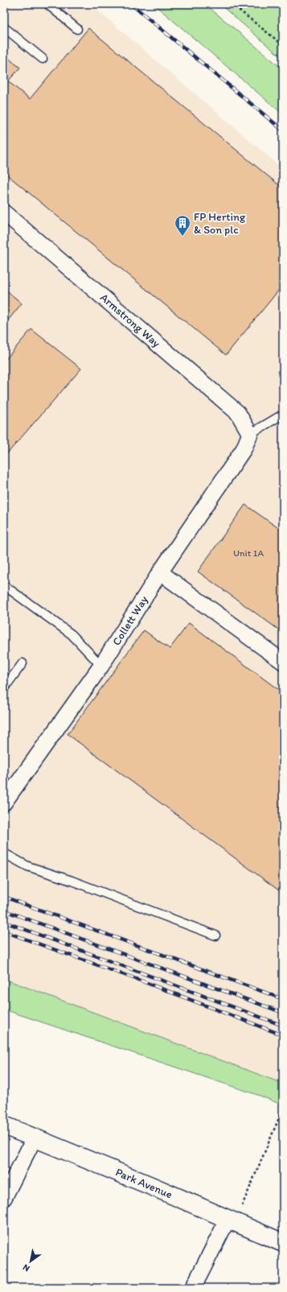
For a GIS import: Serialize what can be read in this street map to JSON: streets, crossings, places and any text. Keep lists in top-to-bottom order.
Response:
{
  "streets": {
    "street": ["Armstrong Way", "Collett Way", "Park Avenue"]
  },
  "crossings": [
    ["Armstrong Way", "Collett Way"]
  ],
  "places": {
    "building": ["FP Herting & Son plc"]
  },
  "house_numbers": ["Unit 1A"],
  "north": "bottom left"
}
